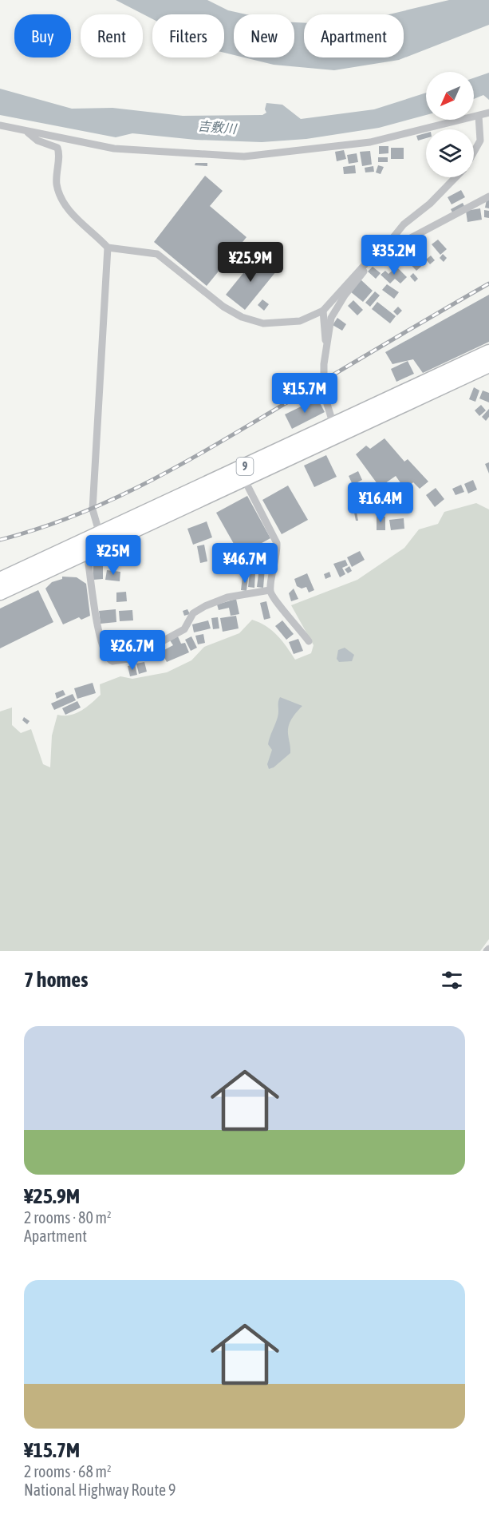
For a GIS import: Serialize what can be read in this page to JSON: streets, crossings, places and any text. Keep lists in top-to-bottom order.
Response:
{
  "streets": {
    "highway": ["9"]
  },
  "water": ["吉敷川"],
  "north": "bottom left",
  "page": {
    "chip": [
      "Buy",
      "Rent",
      "Filters",
      "New",
      "Apartment"
    ],
    "price": [
      "¥35.2M",
      "¥25.9M",
      "¥15.7M",
      "¥16.4M",
      "¥25M",
      "¥46.7M",
      "¥26.7M"
    ],
    "heading": "7 homes",
    "list": [
      {
        "name": "¥25.9M",
        "note": "2 rooms · 80 m² · Apartment"
      },
      {
        "name": "¥15.7M",
        "note": "2 rooms · 68 m² · National Highway Route 9"
      }
    ]
  }
}
